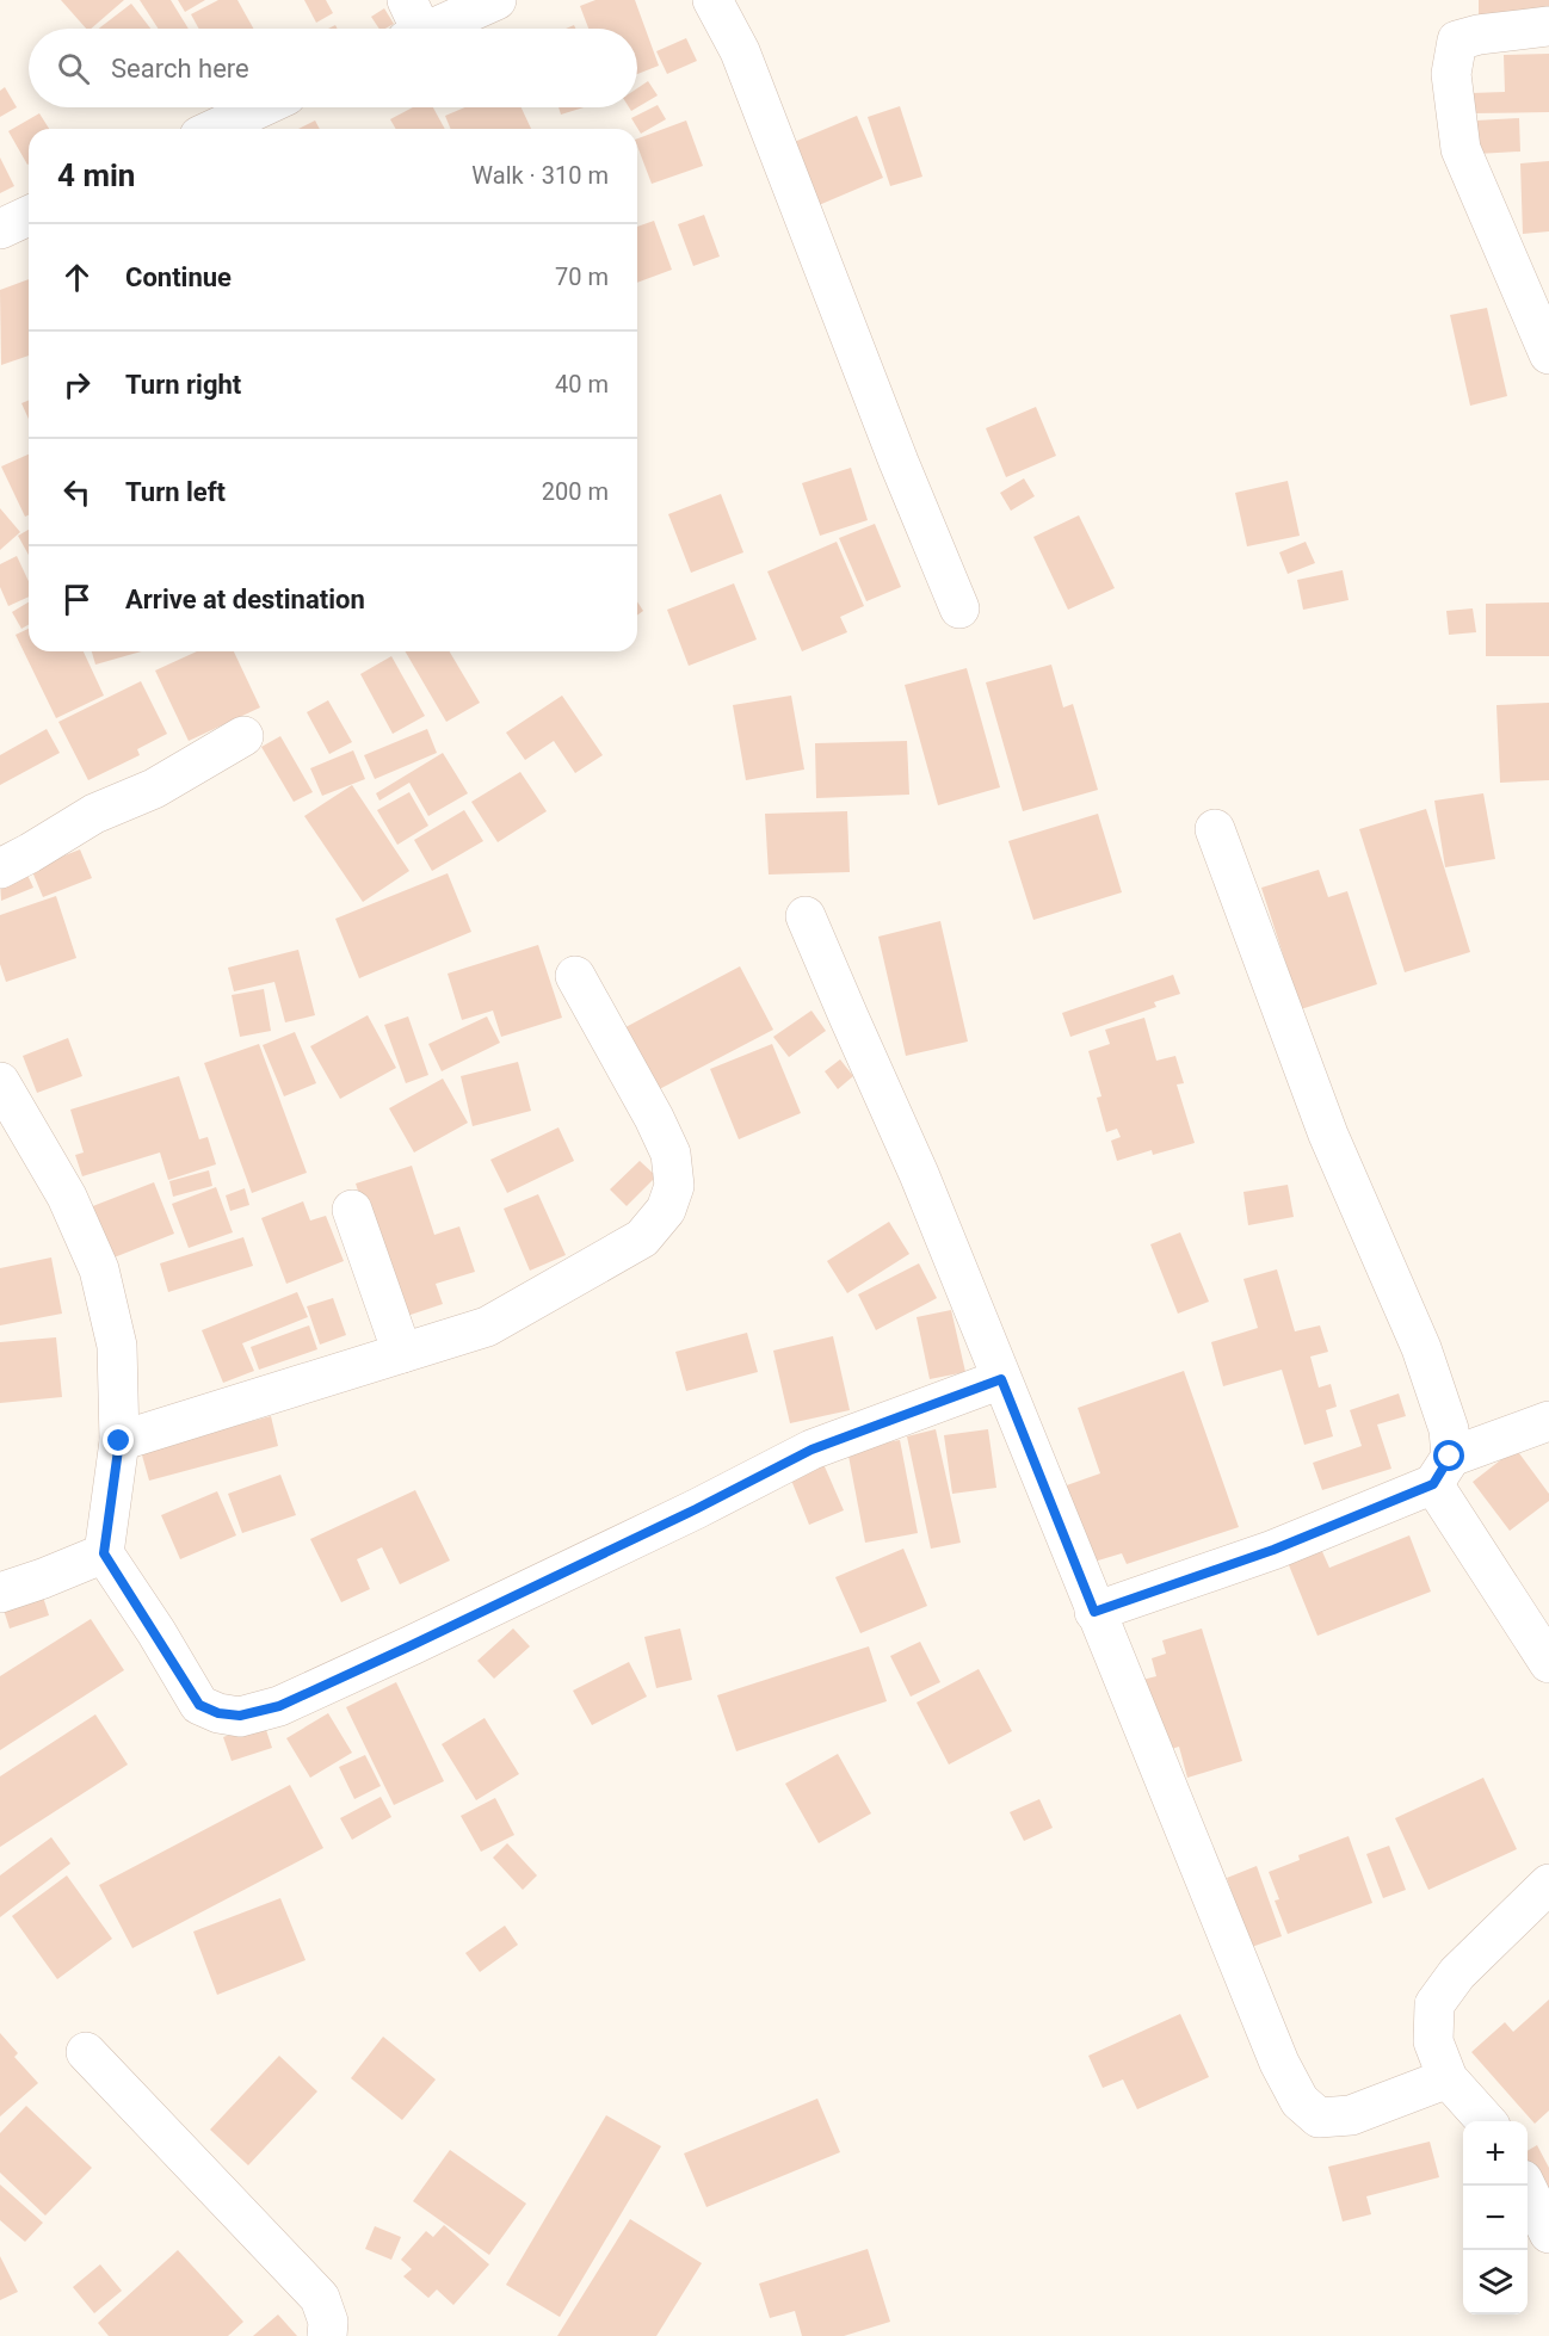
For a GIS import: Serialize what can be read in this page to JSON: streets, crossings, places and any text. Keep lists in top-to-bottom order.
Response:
{
  "page": {
    "search": "Search here",
    "heading": ["4 min", "Walk · 310 m"],
    "list": [
      ["Continue", "70 m"],
      ["Turn right", "40 m"],
      ["Turn left", "200 m"],
      "Arrive at destination"
    ],
    "map_buttons": ["+", "−"]
  }
}
